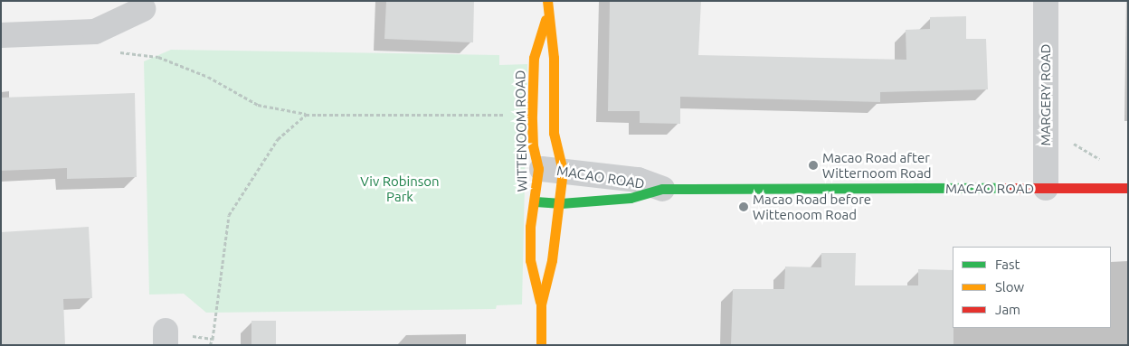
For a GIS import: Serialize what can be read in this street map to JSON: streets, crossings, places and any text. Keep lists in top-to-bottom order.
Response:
{
  "streets": {
    "street": ["MARGERY ROAD", "WITTENOOM ROAD", "MACAO ROAD"]
  },
  "crossings": [
    ["MARGERY ROAD", "MACAO ROAD"],
    ["WITTENOOM ROAD", "MACAO ROAD"]
  ],
  "parks": ["Viv Robinson Park"],
  "places": ["Macao Road after Witternoom Road", "Macao Road before Wittenoom Road"],
  "legend": ["Fast", "Slow", "Jam"]
}
